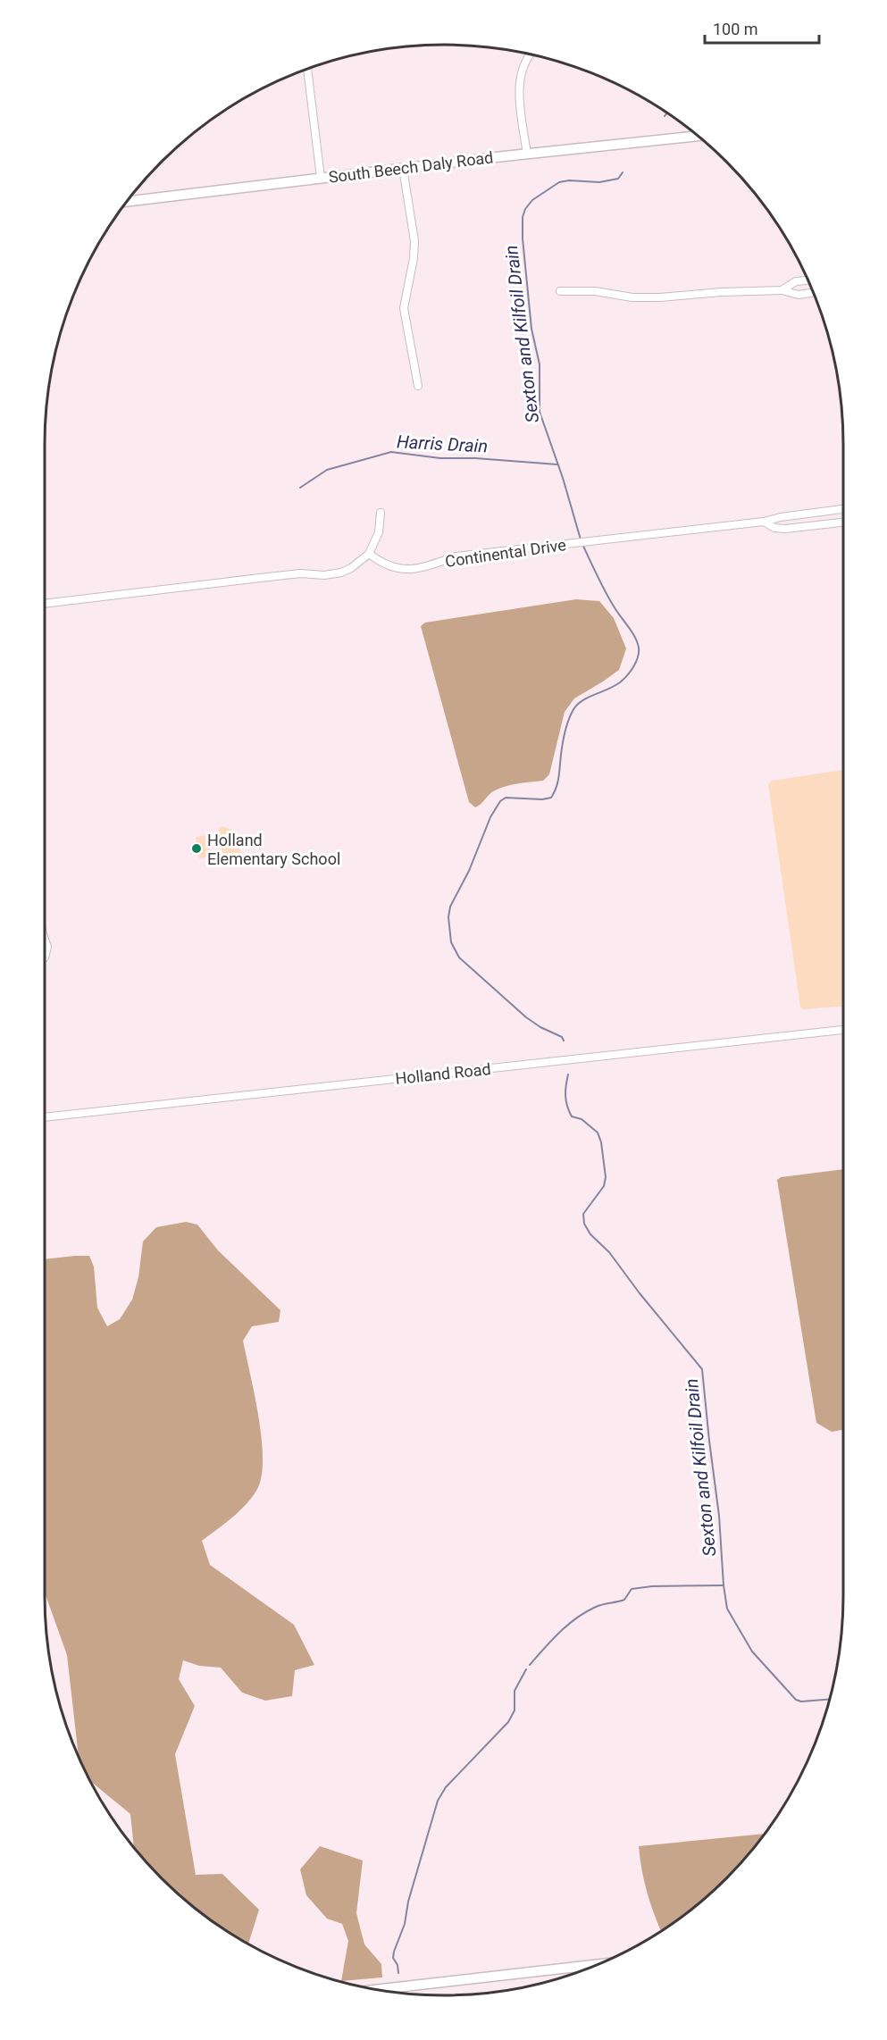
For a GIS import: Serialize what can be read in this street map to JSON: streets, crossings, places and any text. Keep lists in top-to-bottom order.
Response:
{
  "streets": {
    "street": ["South Beech Daly Road", "Continental Drive", "Holland Road"]
  },
  "water": ["Sexton and Kilfoil Drain", "Harris Drain"],
  "places": ["Holland Elementary School"],
  "scale_bar": "100 m"
}
